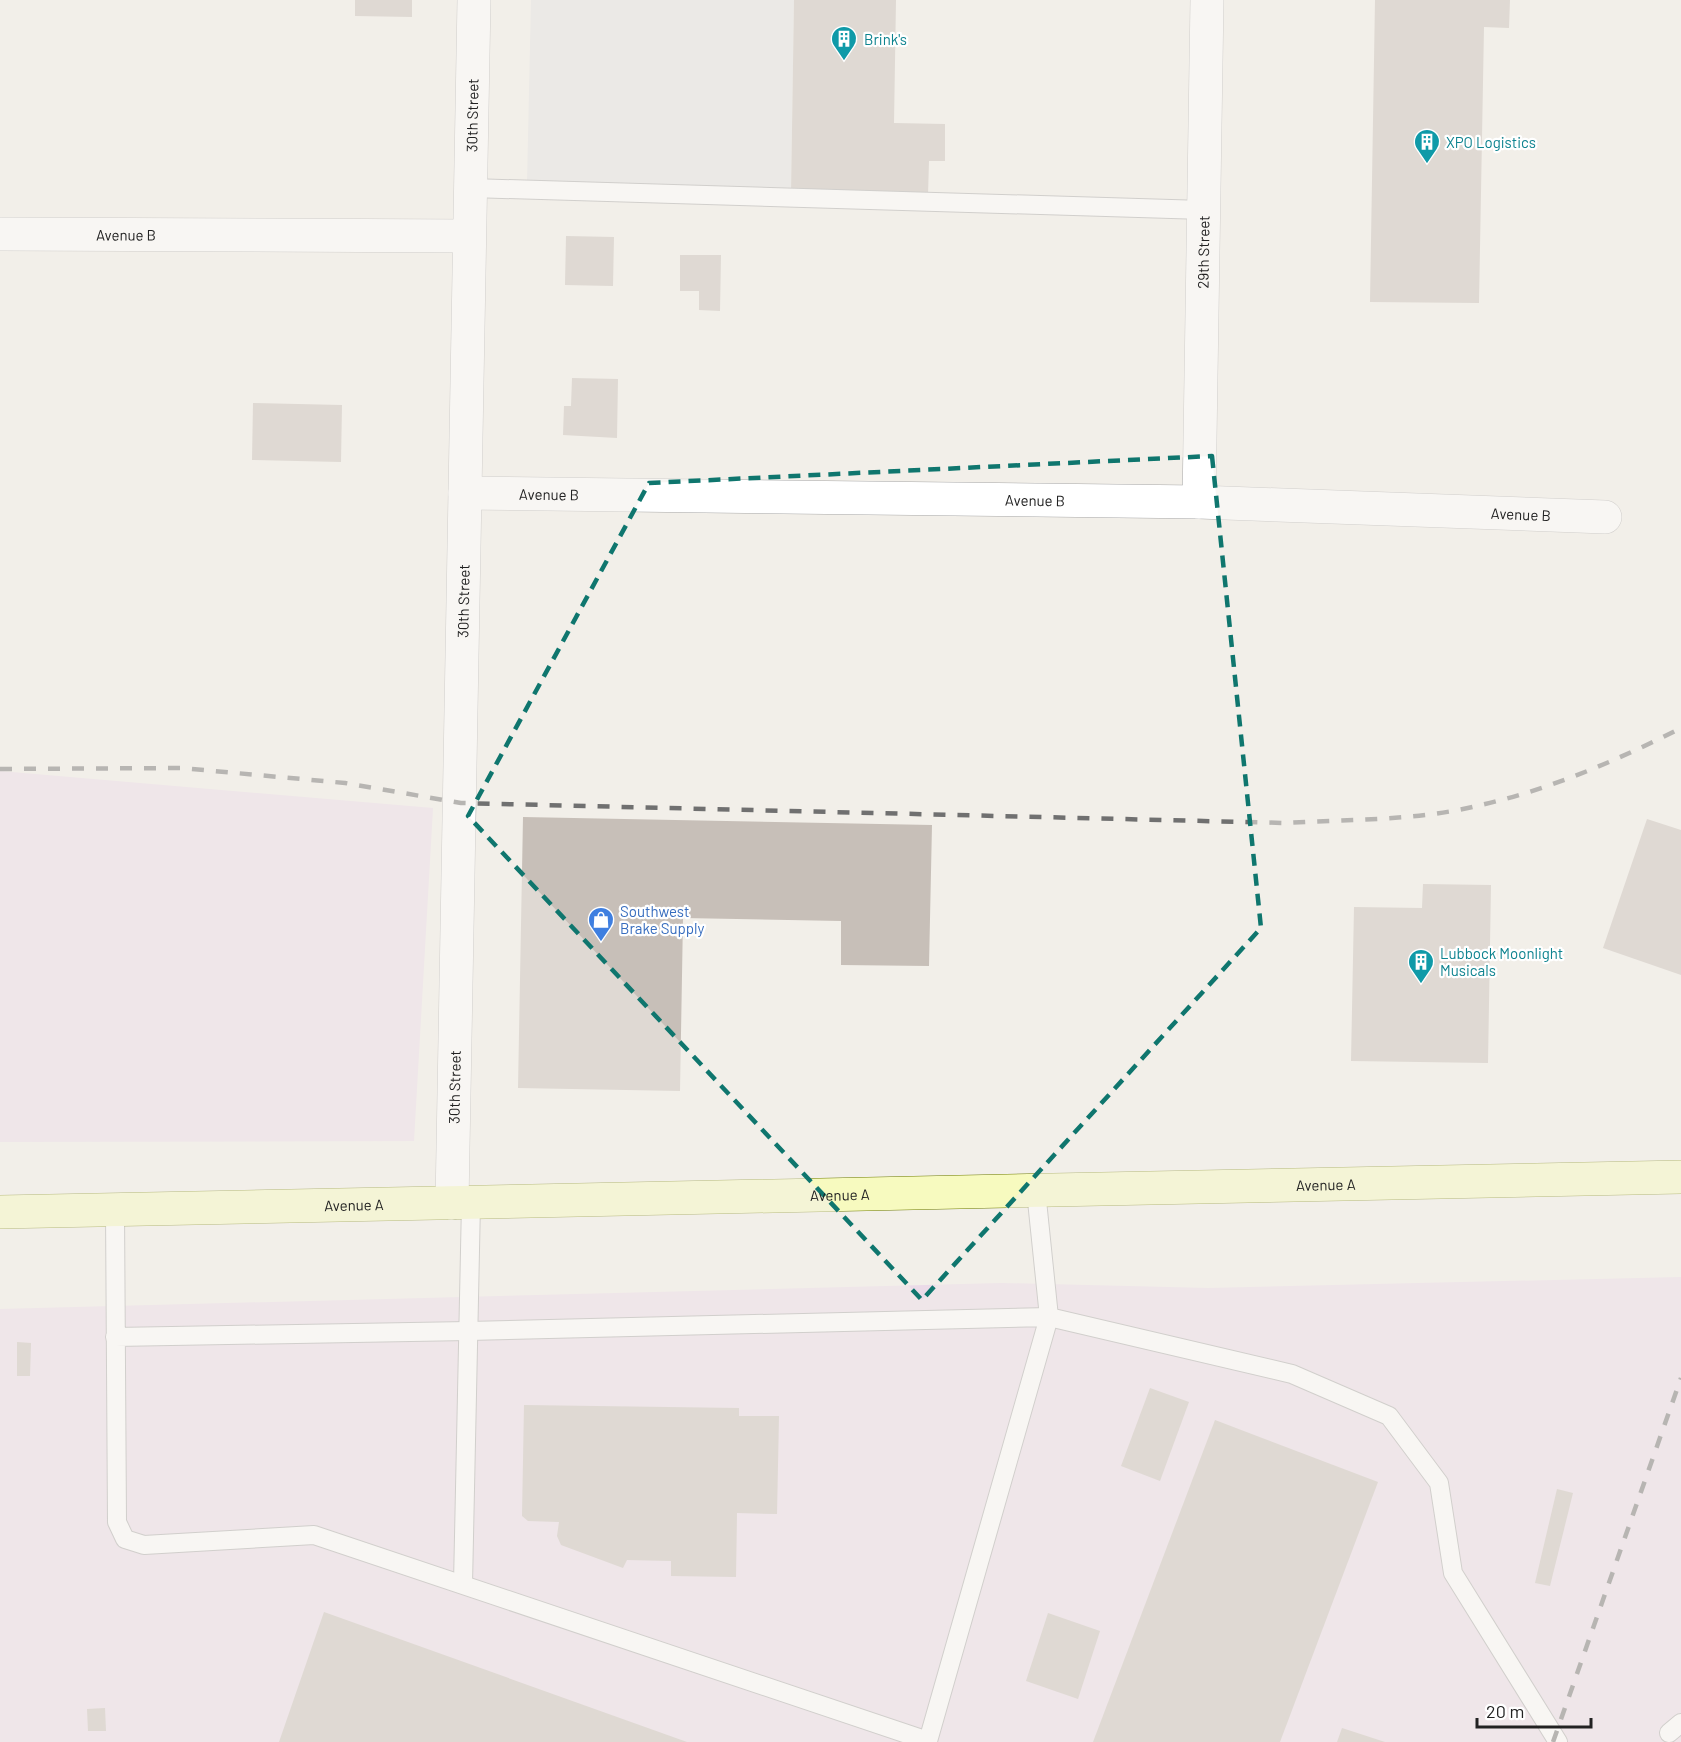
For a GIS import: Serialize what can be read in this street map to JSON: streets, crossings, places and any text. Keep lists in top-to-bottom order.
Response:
{
  "streets": {
    "main road": ["Avenue A"],
    "street": ["30th Street", "Avenue B", "29th Street"]
  },
  "crossings": [
    ["30th Street", "Avenue B"],
    ["30th Street", "Avenue A"],
    ["Avenue B", "29th Street"]
  ],
  "places": {
    "building": ["Brink's", "XPO Logistics", "Lubbock Moonlight Musicals"],
    "shop": ["Southwest Brake Supply"]
  },
  "scale_bar": "20 m"
}
